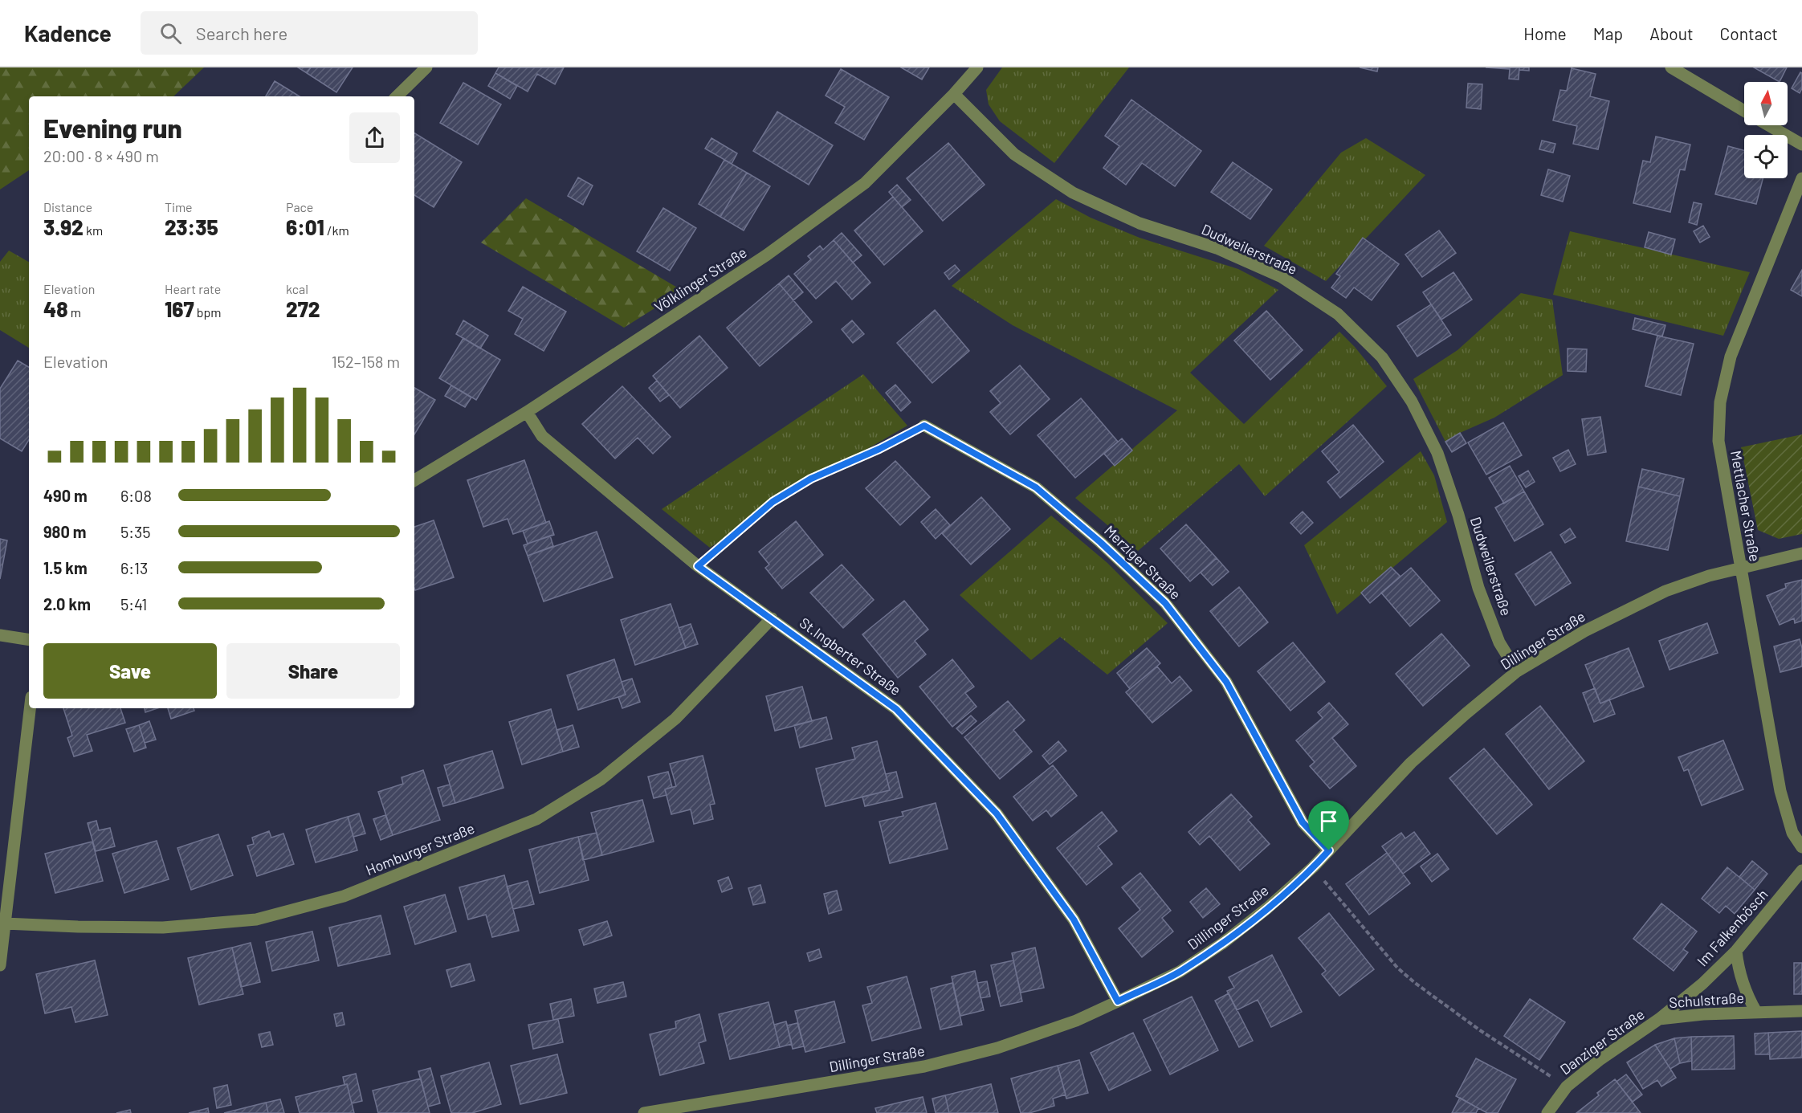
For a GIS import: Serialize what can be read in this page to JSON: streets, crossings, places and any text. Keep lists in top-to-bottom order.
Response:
{
  "streets": {
    "street": [
      "Dudweilerstraße",
      "Völklinger Straße",
      "Mettlacher Straße",
      "Merziger Straße",
      "Dillinger Straße",
      "St.Ingberter Straße",
      "Homburger Straße",
      "Im Falkenbösch",
      "Schulstraße",
      "Danziger Straße"
    ]
  },
  "crossings": [
    ["Dudweilerstraße", "Völklinger Straße"],
    ["Dudweilerstraße", "Dillinger Straße"],
    ["Völklinger Straße", "St.Ingberter Straße"],
    ["Mettlacher Straße", "Dillinger Straße"],
    ["Merziger Straße", "Dillinger Straße"],
    ["Dillinger Straße", "St.Ingberter Straße"],
    ["St.Ingberter Straße", "Homburger Straße"],
    ["Im Falkenbösch", "Schulstraße"],
    ["Im Falkenbösch", "Danziger Straße"],
    ["Schulstraße", "Danziger Straße"]
  ],
  "north": "top",
  "page": {
    "header": "Kadence",
    "search": "Search here",
    "nav": [
      "Home",
      "Map",
      "About",
      "Contact"
    ],
    "heading": ["Evening run", "20:00 · 8 × 490 m"],
    "stats": [
      ["Distance", "3.92 km"],
      ["Time", "23:35"],
      ["Pace", "6:01 /km"],
      ["Elevation", "48 m"],
      ["Heart rate", "167 bpm"],
      ["kcal", "272"]
    ],
    "chart": ["Elevation", "152–158 m"],
    "list": [
      {
        "name": "490 m",
        "note": "6:08"
      },
      {
        "name": "980 m",
        "note": "5:35"
      },
      {
        "name": "1.5 km",
        "note": "6:13"
      },
      {
        "name": "2.0 km",
        "note": "5:41"
      }
    ],
    "buttons": ["Save", "Share"]
  }
}
